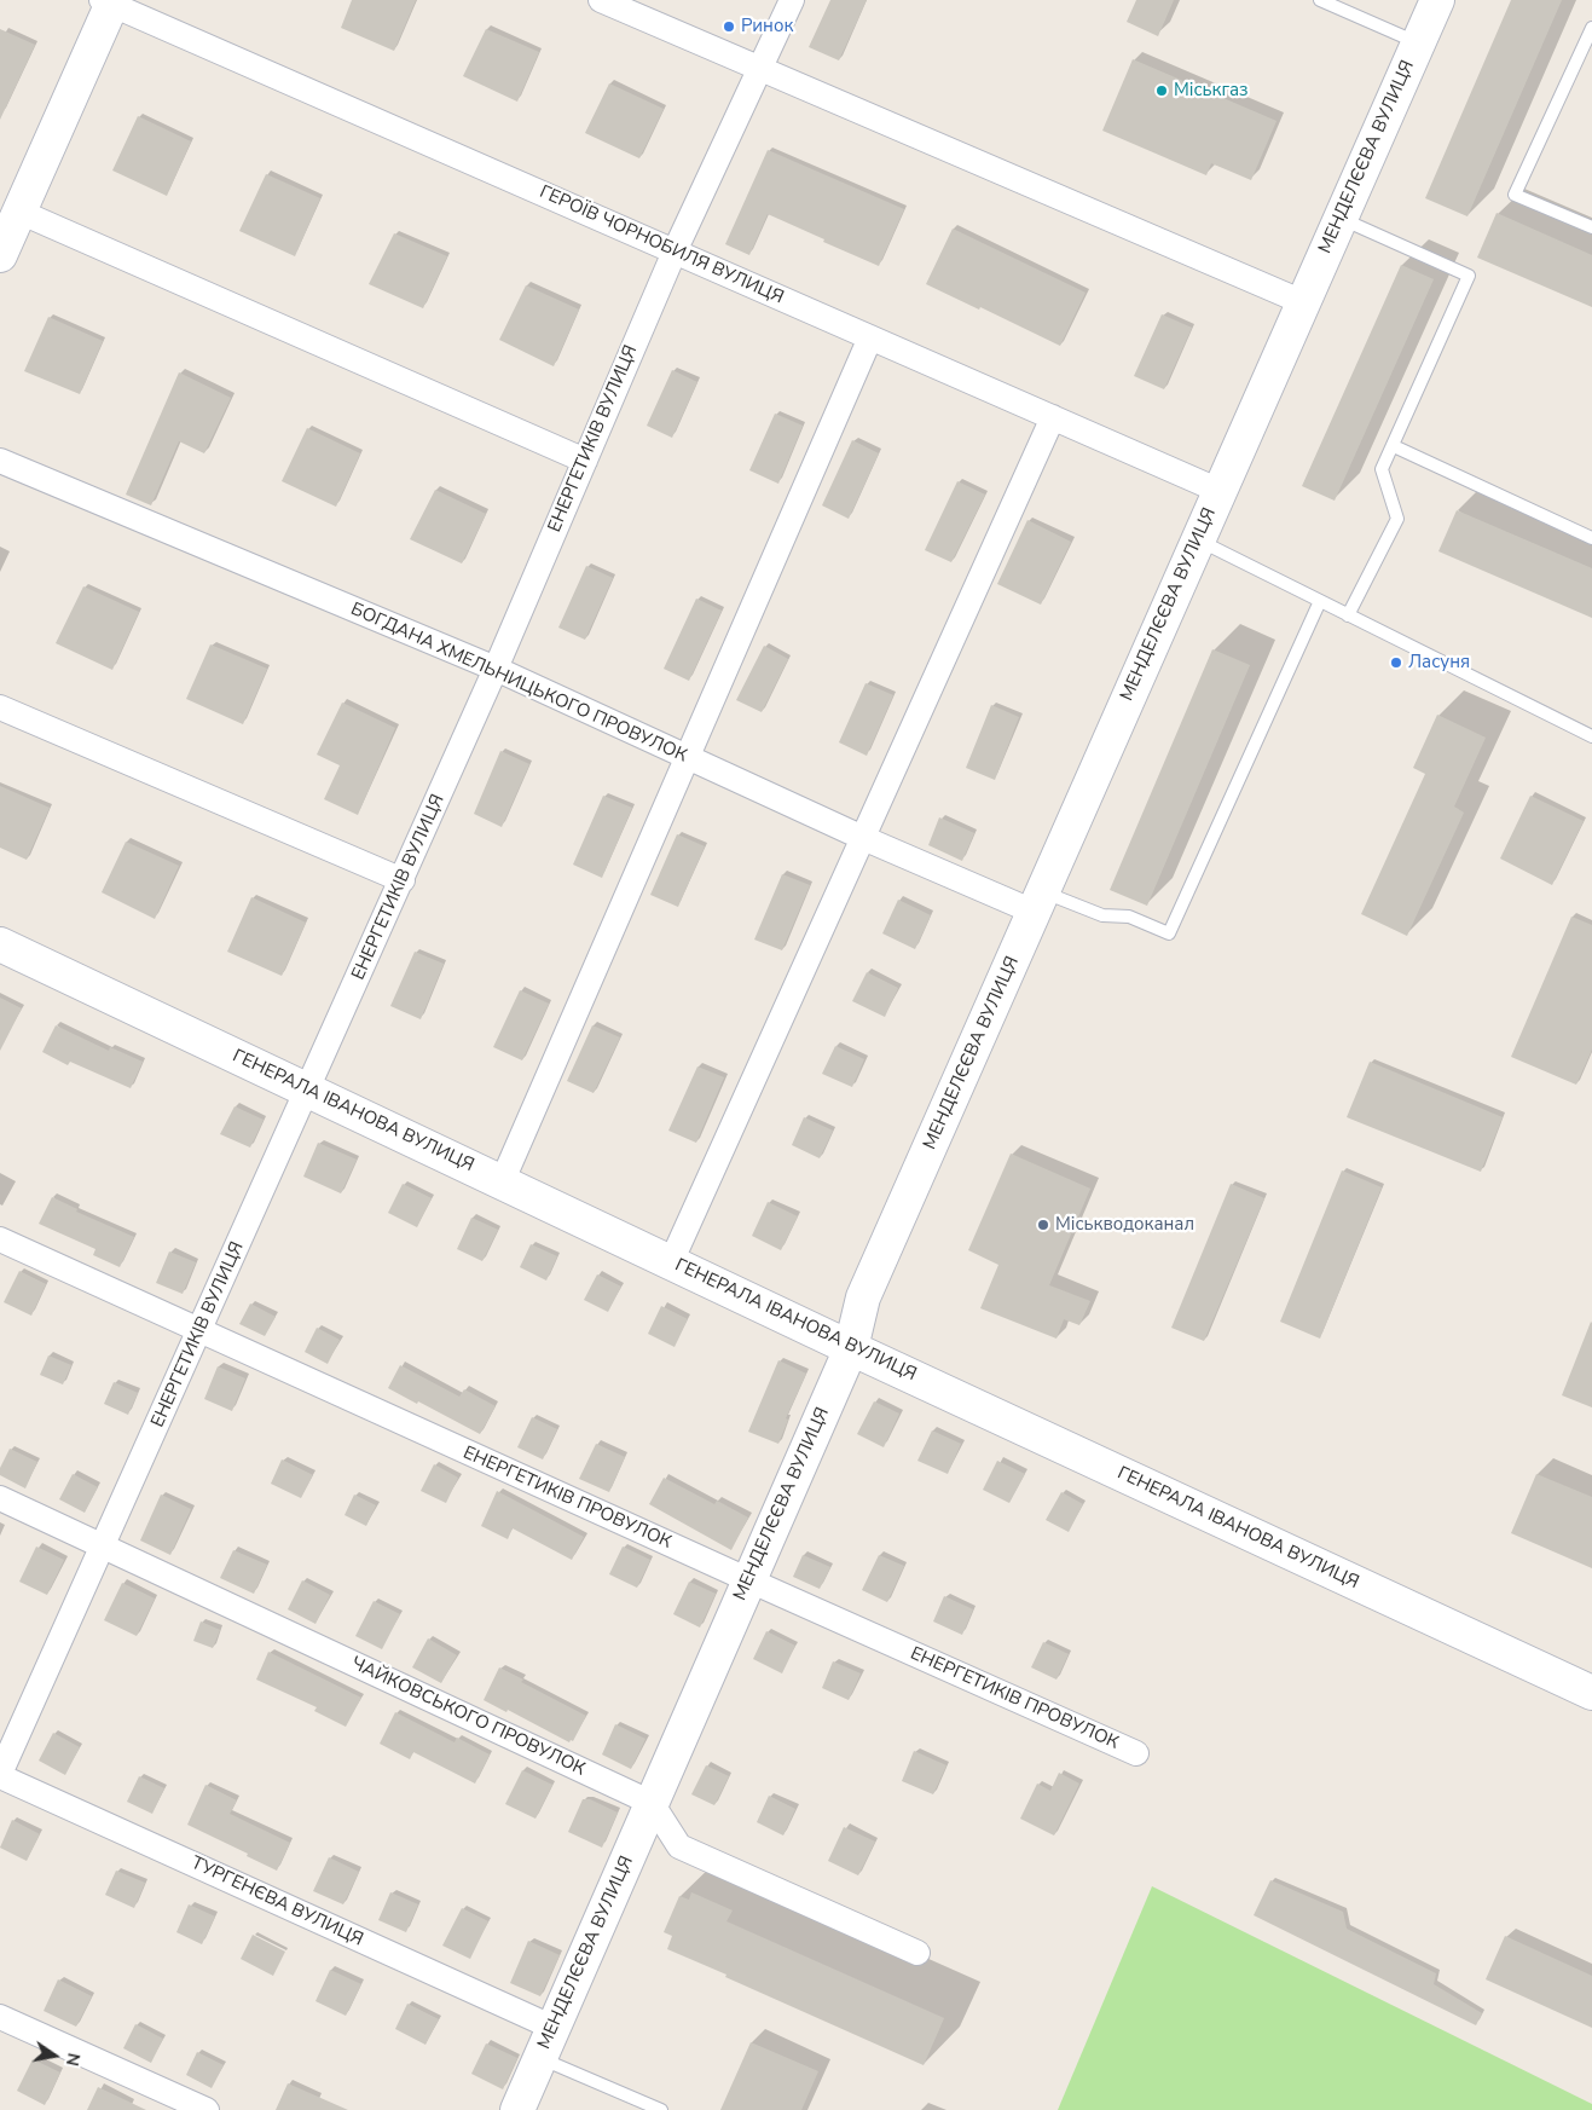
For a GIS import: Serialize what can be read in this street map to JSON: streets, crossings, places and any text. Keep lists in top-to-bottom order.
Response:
{
  "streets": {
    "street": [
      "МЕНДЕЛЄЄВА ВУЛИЦЯ",
      "ГЕРОЇВ ЧОРНОБИЛЯ ВУЛИЦЯ",
      "ЕНЕРГЕТИКІВ ВУЛИЦЯ",
      "БОГДАНА ХМЕЛЬНИЦЬКОГО ПРОВУЛОК",
      "ГЕНЕРАЛА ІВАНОВА ВУЛИЦЯ",
      "ЕНЕРГЕТИКІВ ПРОВУЛОК",
      "ЧАЙКОВСЬКОГО ПРОВУЛОК",
      "ТУРГЕНЄВА ВУЛИЦЯ"
    ]
  },
  "crossings": [
    ["МЕНДЕЛЄЄВА ВУЛИЦЯ", "ГЕРОЇВ ЧОРНОБИЛЯ ВУЛИЦЯ"],
    ["МЕНДЕЛЄЄВА ВУЛИЦЯ", "БОГДАНА ХМЕЛЬНИЦЬКОГО ПРОВУЛОК"],
    ["МЕНДЕЛЄЄВА ВУЛИЦЯ", "ГЕНЕРАЛА ІВАНОВА ВУЛИЦЯ"],
    ["МЕНДЕЛЄЄВА ВУЛИЦЯ", "ЕНЕРГЕТИКІВ ПРОВУЛОК"],
    ["МЕНДЕЛЄЄВА ВУЛИЦЯ", "ЧАЙКОВСЬКОГО ПРОВУЛОК"],
    ["МЕНДЕЛЄЄВА ВУЛИЦЯ", "ТУРГЕНЄВА ВУЛИЦЯ"],
    ["ГЕРОЇВ ЧОРНОБИЛЯ ВУЛИЦЯ", "ЕНЕРГЕТИКІВ ВУЛИЦЯ"],
    ["ЕНЕРГЕТИКІВ ВУЛИЦЯ", "БОГДАНА ХМЕЛЬНИЦЬКОГО ПРОВУЛОК"],
    ["ЕНЕРГЕТИКІВ ВУЛИЦЯ", "ГЕНЕРАЛА ІВАНОВА ВУЛИЦЯ"],
    ["ЕНЕРГЕТИКІВ ВУЛИЦЯ", "ЕНЕРГЕТИКІВ ПРОВУЛОК"],
    ["ЕНЕРГЕТИКІВ ВУЛИЦЯ", "ЧАЙКОВСЬКОГО ПРОВУЛОК"],
    ["ЕНЕРГЕТИКІВ ВУЛИЦЯ", "ТУРГЕНЄВА ВУЛИЦЯ"]
  ],
  "places": [
    "Ринок",
    "Міськгаз",
    "Ласуня",
    "Міськводоканал"
  ],
  "north": "right"
}
